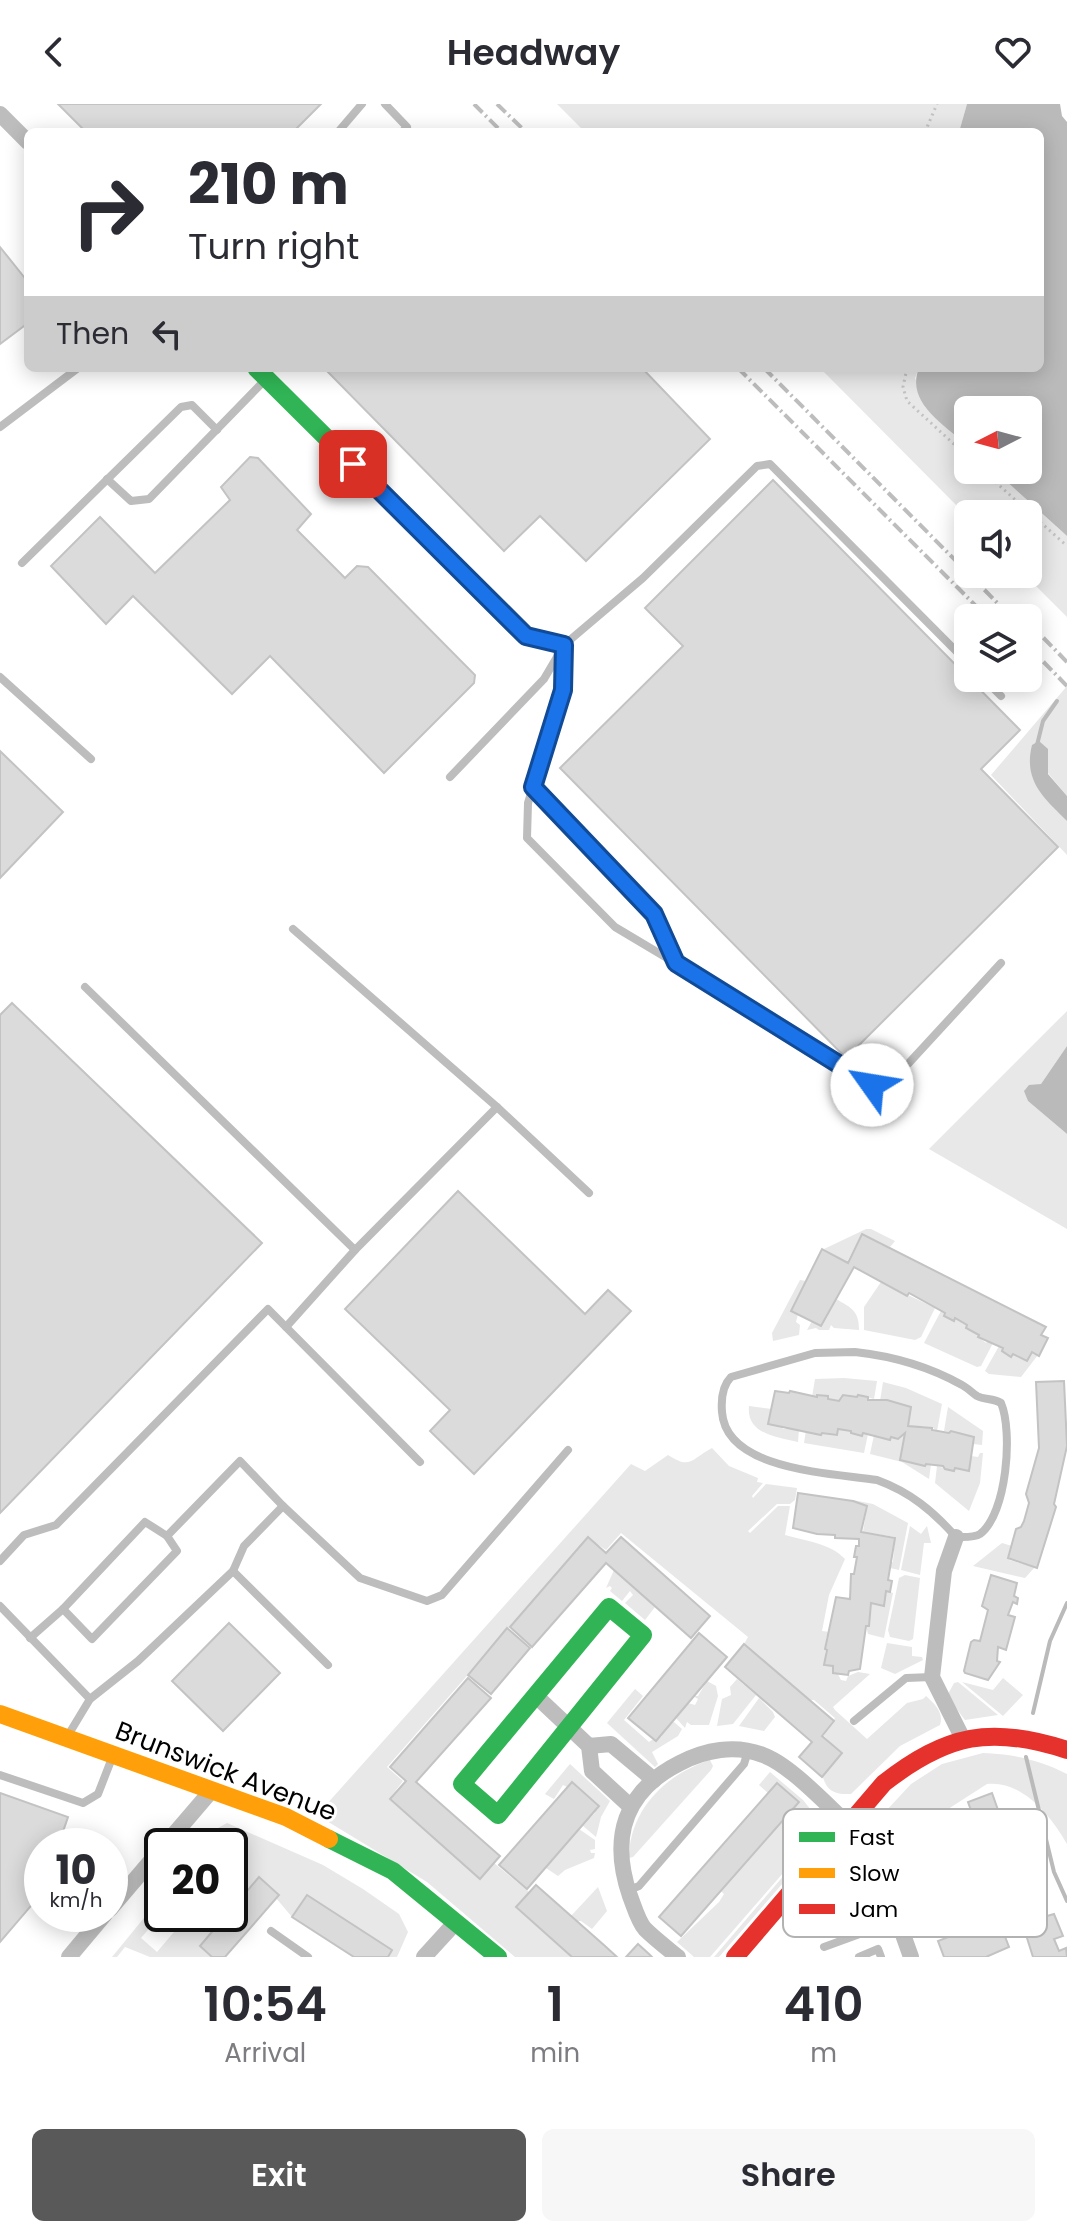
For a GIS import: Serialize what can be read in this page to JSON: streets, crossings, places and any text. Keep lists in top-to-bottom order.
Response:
{
  "streets": {
    "street": ["Brunswick Avenue"]
  },
  "legend": ["Fast", "Slow", "Jam"],
  "north": "left",
  "page": {
    "header": "Headway",
    "turn": ["210 m", "Turn right"],
    "then": "Then",
    "speed": "10 km/h",
    "limit": "20",
    "eta": [
      "10:54",
      "Arrival",
      "1",
      "min",
      "410",
      "m"
    ],
    "buttons": ["Exit", "Share"]
  }
}
